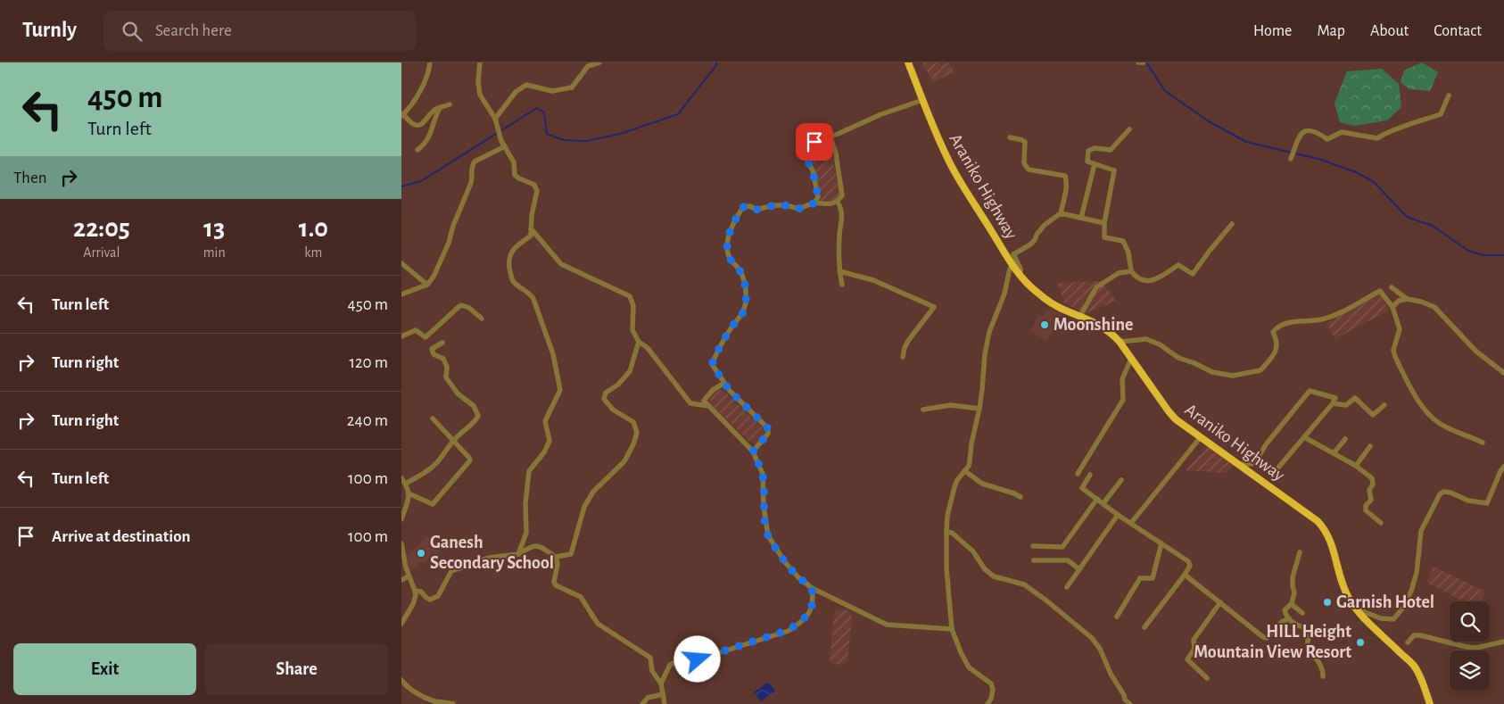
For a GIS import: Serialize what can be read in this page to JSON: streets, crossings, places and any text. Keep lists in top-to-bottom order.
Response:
{
  "streets": {
    "highway": ["Araniko Highway"]
  },
  "places": [
    "Moonshine",
    "Ganesh Secondary School",
    "Garnish Hotel",
    "HILL Height Mountain View Resort"
  ],
  "page": {
    "header": "Turnly",
    "search": "Search here",
    "nav": [
      "Home",
      "Map",
      "About",
      "Contact"
    ],
    "turn": ["450 m", "Turn left"],
    "then": "Then",
    "eta": [
      "22:05",
      "Arrival",
      "13",
      "min",
      "1.0",
      "km"
    ],
    "list": [
      {
        "name": "Turn left",
        "value": "450 m"
      },
      {
        "name": "Turn right",
        "value": "120 m"
      },
      {
        "name": "Turn right",
        "value": "240 m"
      },
      {
        "name": "Turn left",
        "value": "100 m"
      },
      {
        "name": "Arrive at destination",
        "value": "100 m"
      }
    ],
    "buttons": ["Exit", "Share"]
  }
}
